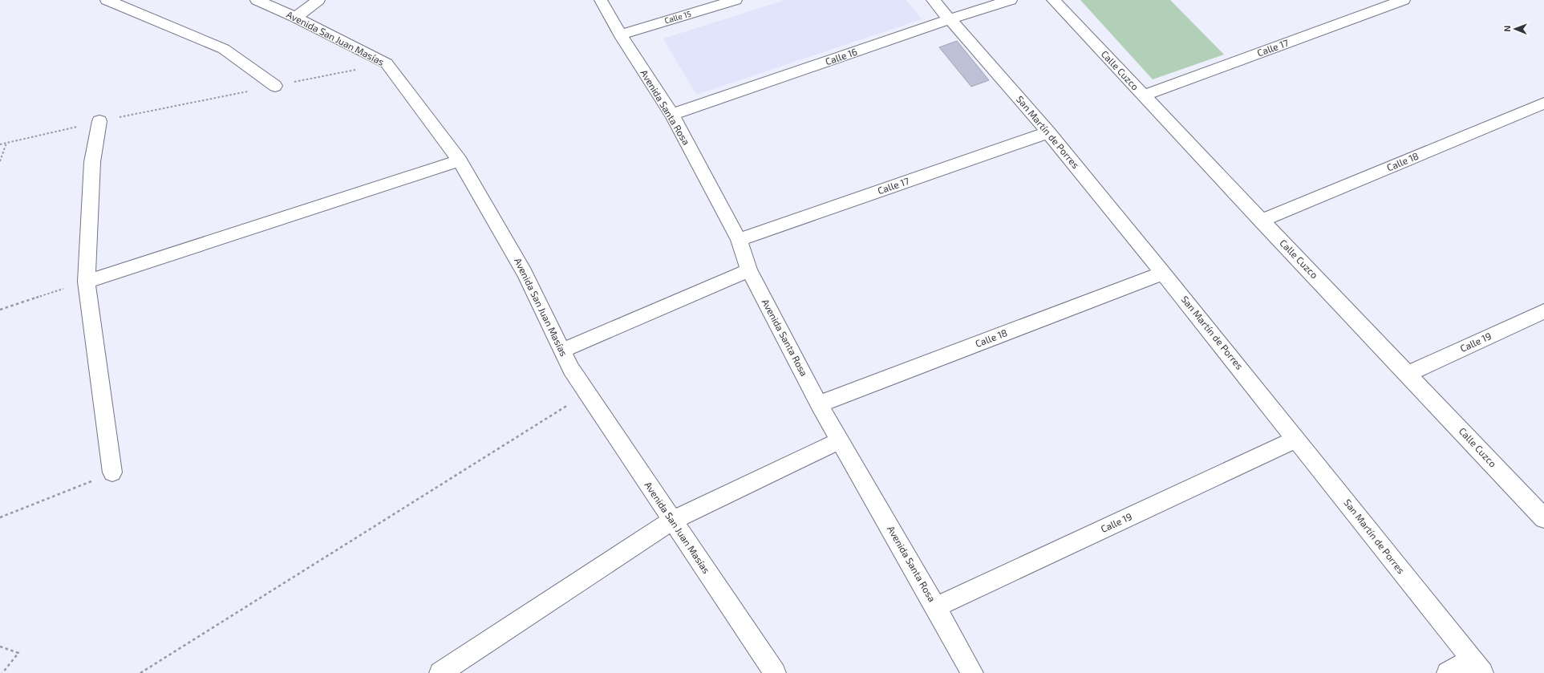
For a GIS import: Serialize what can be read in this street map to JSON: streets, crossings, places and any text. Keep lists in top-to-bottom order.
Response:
{
  "streets": {
    "street": [
      "Calle 15",
      "Avenida San Juan Masías",
      "Calle 17",
      "Calle 16",
      "Calle Cuzco",
      "Avenida Santa Rosa",
      "San Martín de Porres",
      "Calle 18",
      "Calle 19"
    ]
  },
  "crossings": [
    ["Calle 15", "Avenida Santa Rosa"],
    ["Calle 17", "Calle Cuzco"],
    ["Calle 17", "Avenida Santa Rosa"],
    ["Calle 17", "San Martín de Porres"],
    ["Calle 16", "Avenida Santa Rosa"],
    ["Calle 16", "San Martín de Porres"],
    ["Calle Cuzco", "Calle 18"],
    ["Calle Cuzco", "Calle 19"],
    ["Avenida Santa Rosa", "Calle 18"],
    ["Avenida Santa Rosa", "Calle 19"],
    ["San Martín de Porres", "Calle 18"],
    ["San Martín de Porres", "Calle 19"]
  ],
  "north": "left"
}
